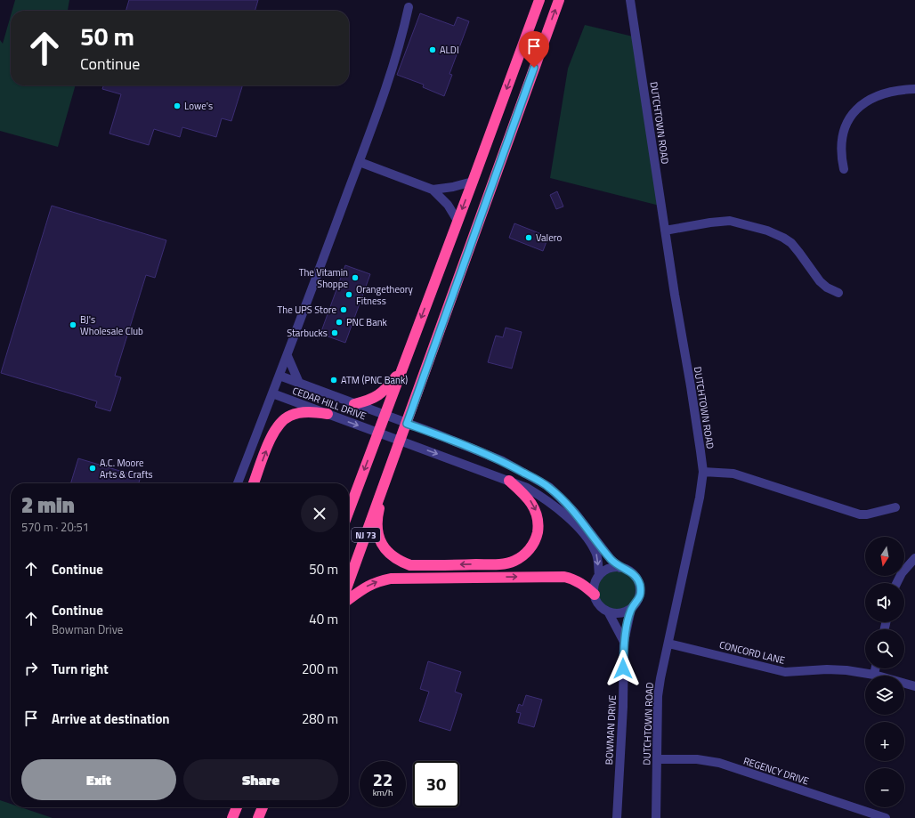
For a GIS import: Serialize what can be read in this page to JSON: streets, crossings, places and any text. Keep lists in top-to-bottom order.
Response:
{
  "streets": {
    "highway": ["NJ 73"],
    "street": [
      "DUTCHTOWN ROAD",
      "CEDAR HILL DRIVE",
      "CONCORD LANE",
      "BOWMAN DRIVE",
      "REGENCY DRIVE"
    ]
  },
  "crossings": [
    ["DUTCHTOWN ROAD", "CONCORD LANE"],
    ["DUTCHTOWN ROAD", "REGENCY DRIVE"],
    ["CEDAR HILL DRIVE", "NJ 73"]
  ],
  "places": [
    "ALDI",
    "Lowe's",
    "Valero",
    "The Vitamin Shoppe",
    "Orangetheory Fitness",
    "The UPS Store",
    "PNC Bank",
    "BJ's Wholesale Club",
    "Starbucks",
    "ATM (PNC Bank)",
    "A.C. Moore Arts & Crafts"
  ],
  "north": "bottom",
  "page": {
    "turn": ["50 m", "Continue"],
    "heading": ["2 min", "570 m · 20:51"],
    "map_buttons": ["+", "−"],
    "list": [
      {
        "name": "Continue",
        "value": "50 m"
      },
      {
        "name": "Continue",
        "note": "Bowman Drive",
        "value": "40 m"
      },
      {
        "name": "Turn right",
        "value": "200 m"
      },
      {
        "name": "Arrive at destination",
        "value": "280 m"
      }
    ],
    "buttons": ["Exit", "Share"],
    "speed": "22 km/h",
    "limit": "30"
  }
}
